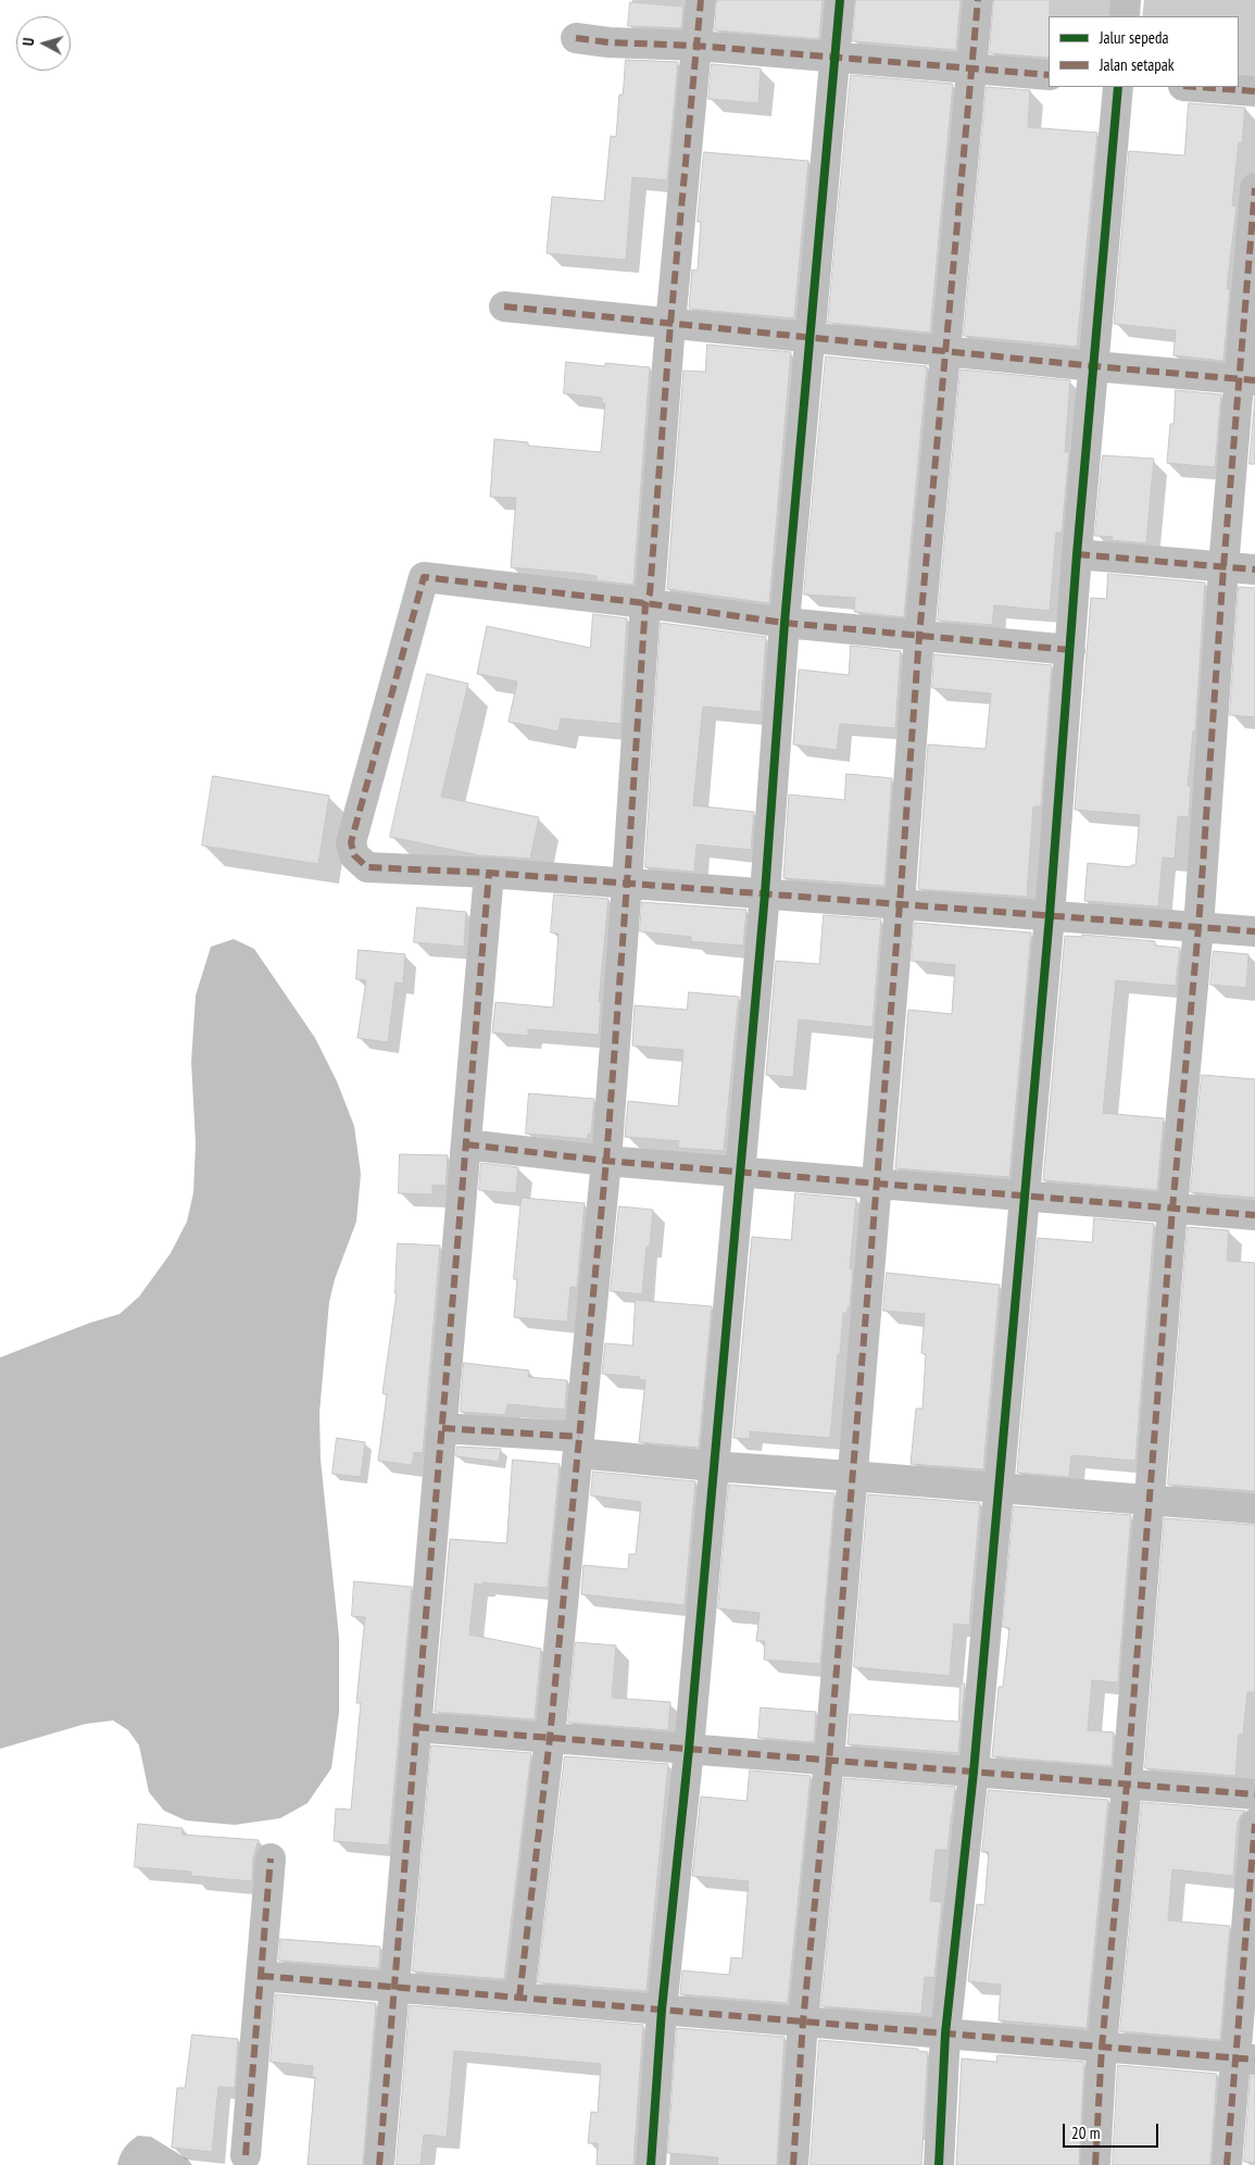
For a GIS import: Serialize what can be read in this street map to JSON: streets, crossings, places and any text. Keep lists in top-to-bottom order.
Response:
{
  "legend": ["Jalur sepeda", "Jalan setapak"],
  "scale_bar": "20 m",
  "north": "left"
}
